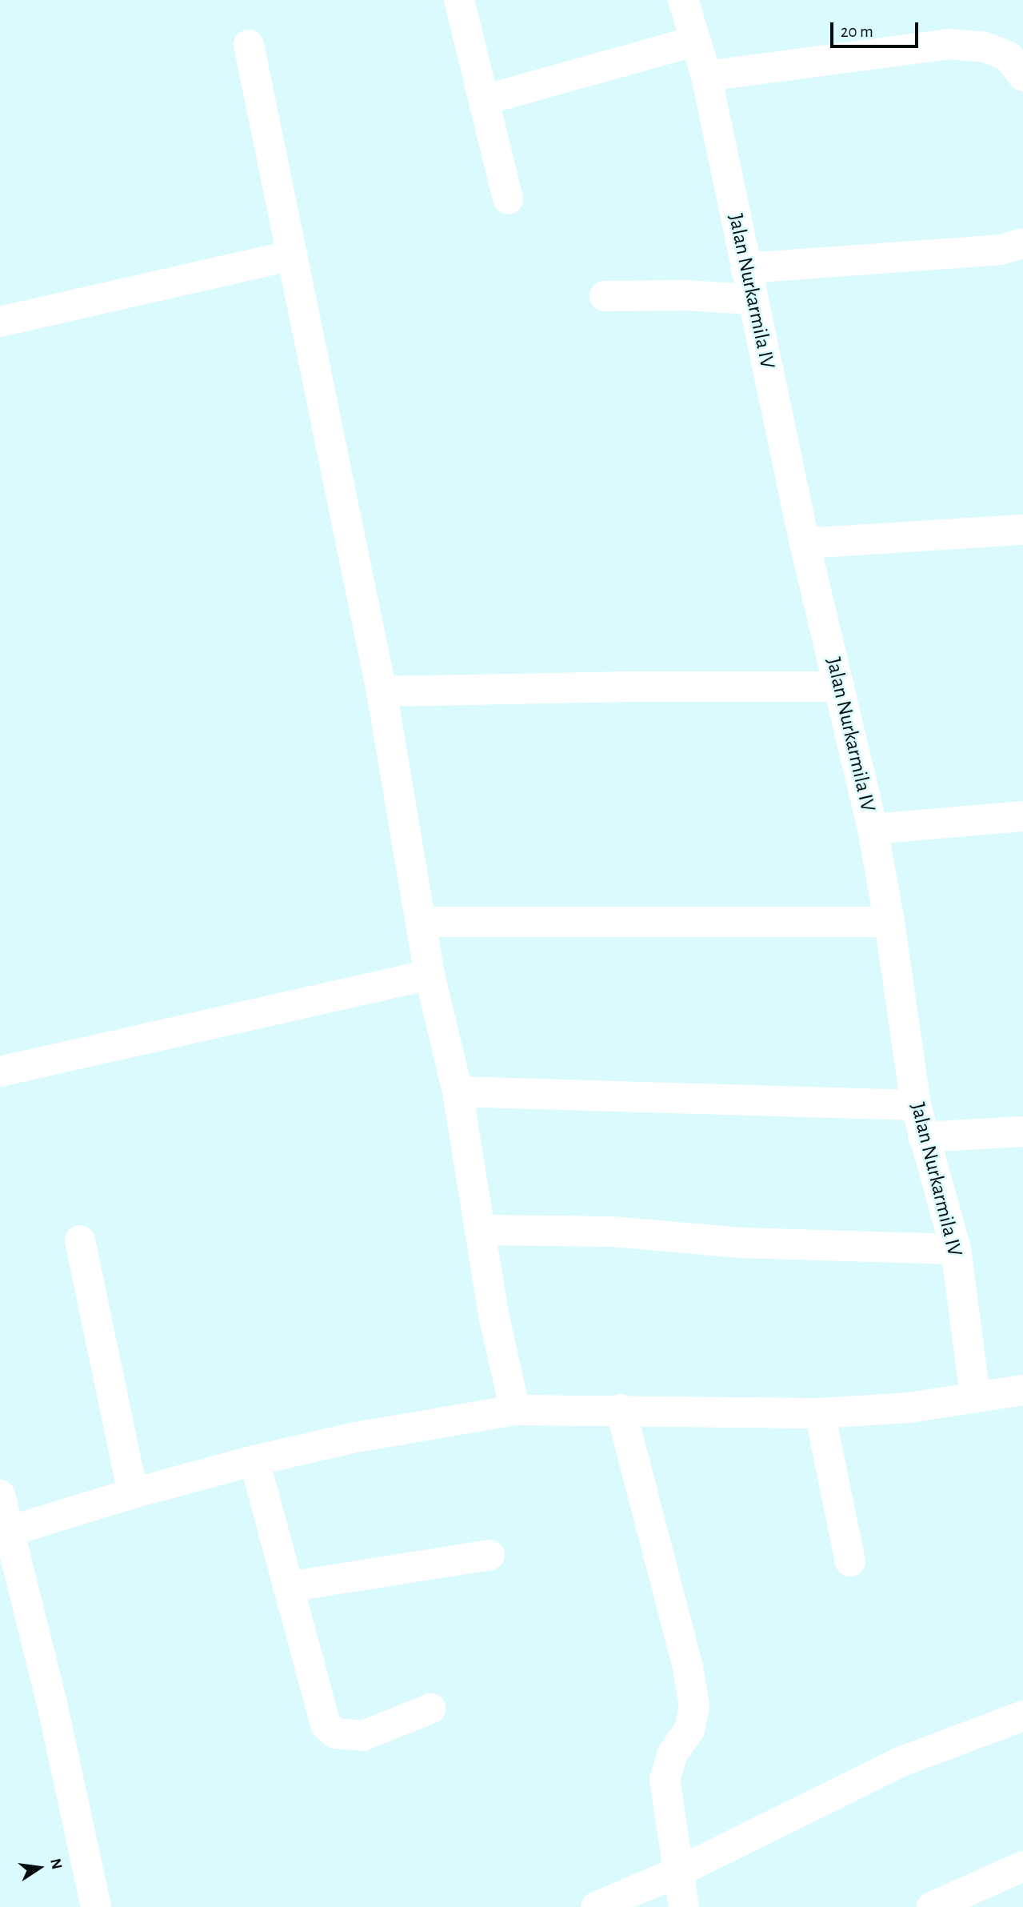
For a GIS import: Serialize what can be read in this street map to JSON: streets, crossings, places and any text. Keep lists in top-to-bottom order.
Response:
{
  "streets": {
    "street": ["Jalan Nurkarmila IV"]
  },
  "scale_bar": "20 m",
  "north": "right"
}
